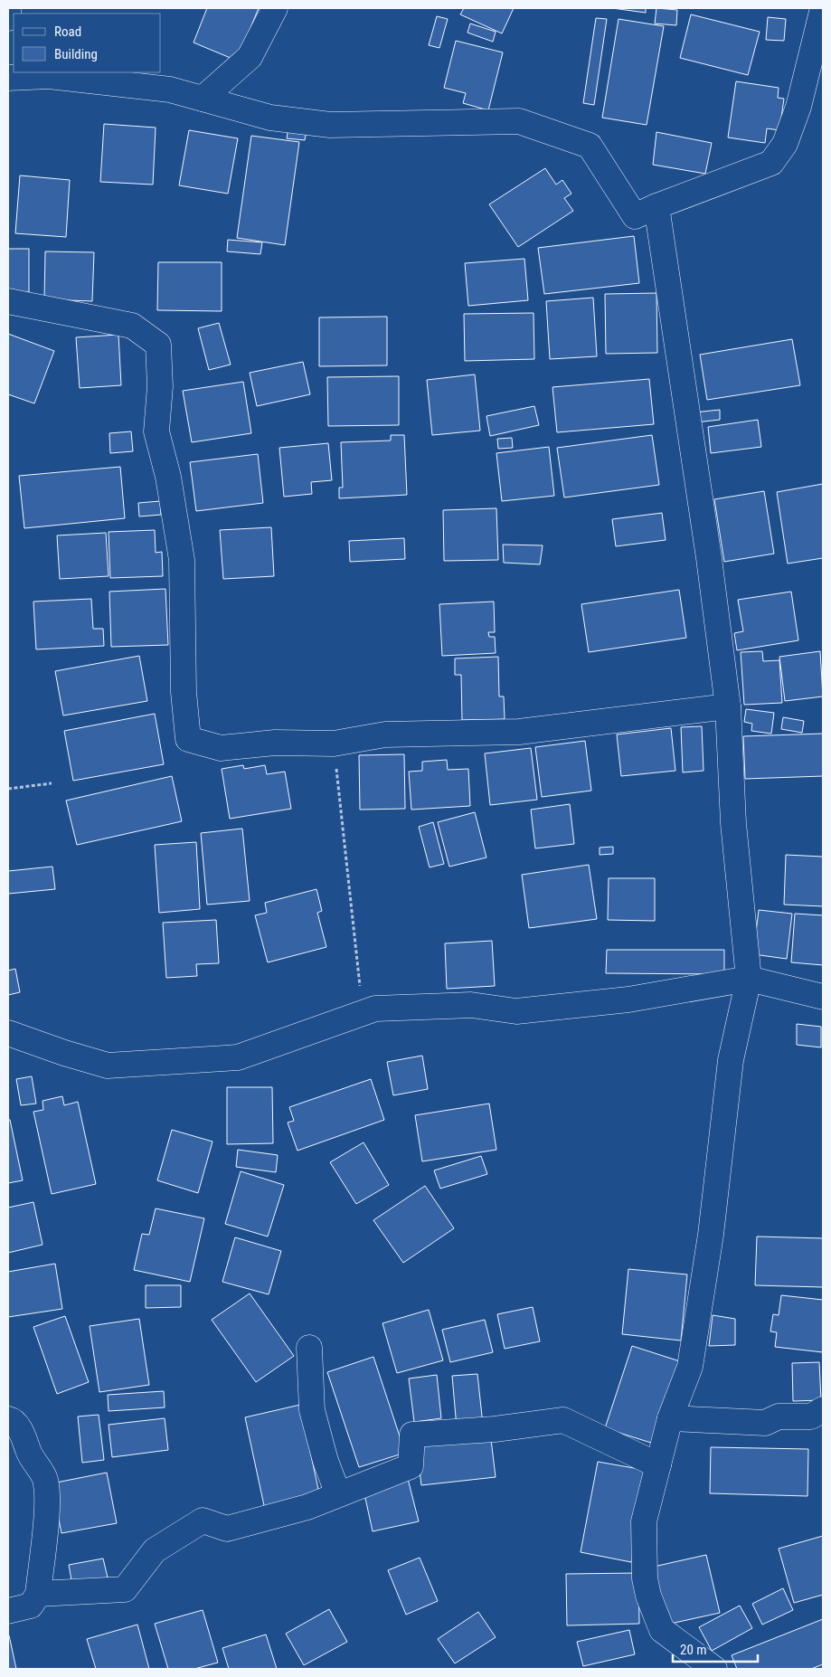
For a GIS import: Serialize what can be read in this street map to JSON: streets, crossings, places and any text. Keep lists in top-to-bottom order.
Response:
{
  "legend": ["Road", "Building"],
  "scale_bar": "20 m"
}
